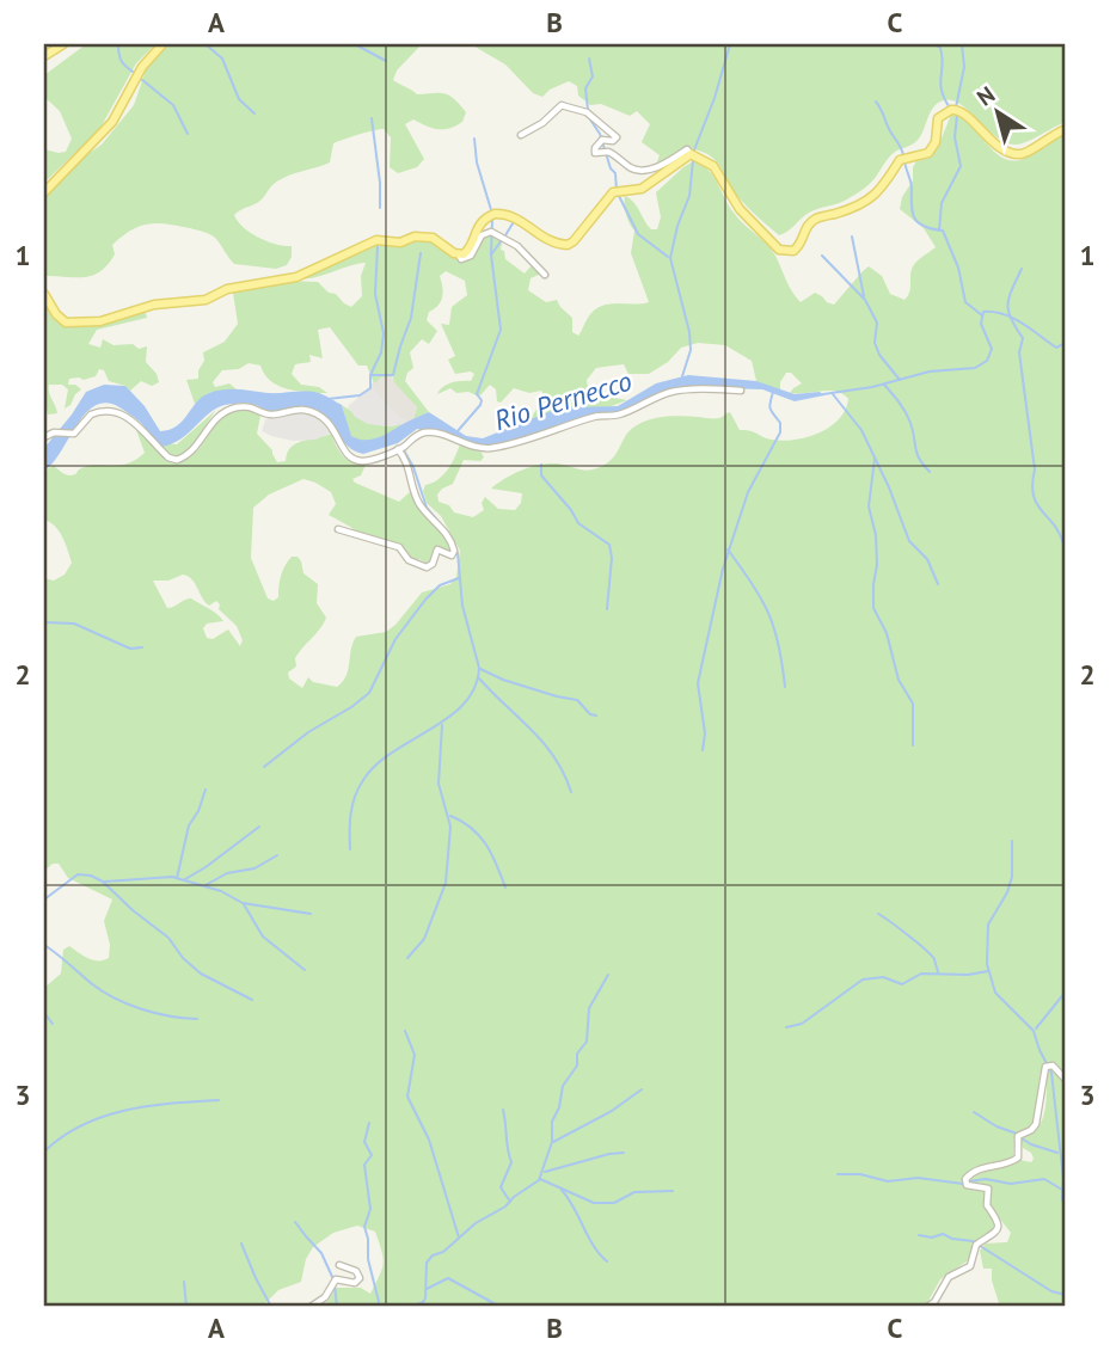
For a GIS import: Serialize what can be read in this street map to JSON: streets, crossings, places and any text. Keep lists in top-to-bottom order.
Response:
{
  "water": ["Rio Pernecco"],
  "north": "top left",
  "grid": {
    "columns": ["A", "B", "C"],
    "rows": ["1", "2", "3"]
  }
}
